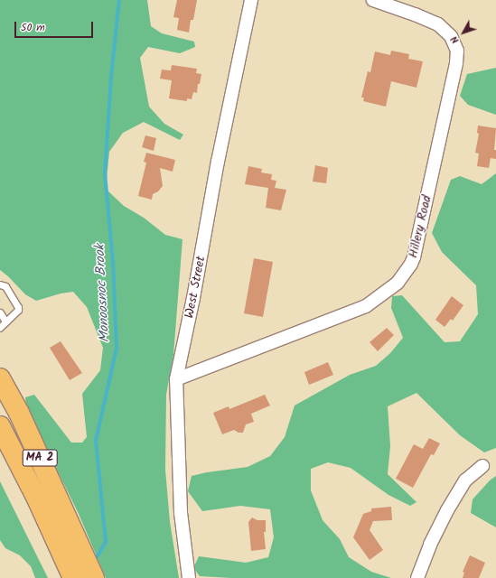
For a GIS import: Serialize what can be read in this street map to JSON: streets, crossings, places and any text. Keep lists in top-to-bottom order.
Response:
{
  "streets": {
    "highway": ["MA 2"],
    "street": ["Hillery Road", "West Street"]
  },
  "crossings": [
    ["Hillery Road", "West Street"]
  ],
  "water": ["Monoosnoc Brook"],
  "scale_bar": "50 m",
  "north": "bottom left"
}
